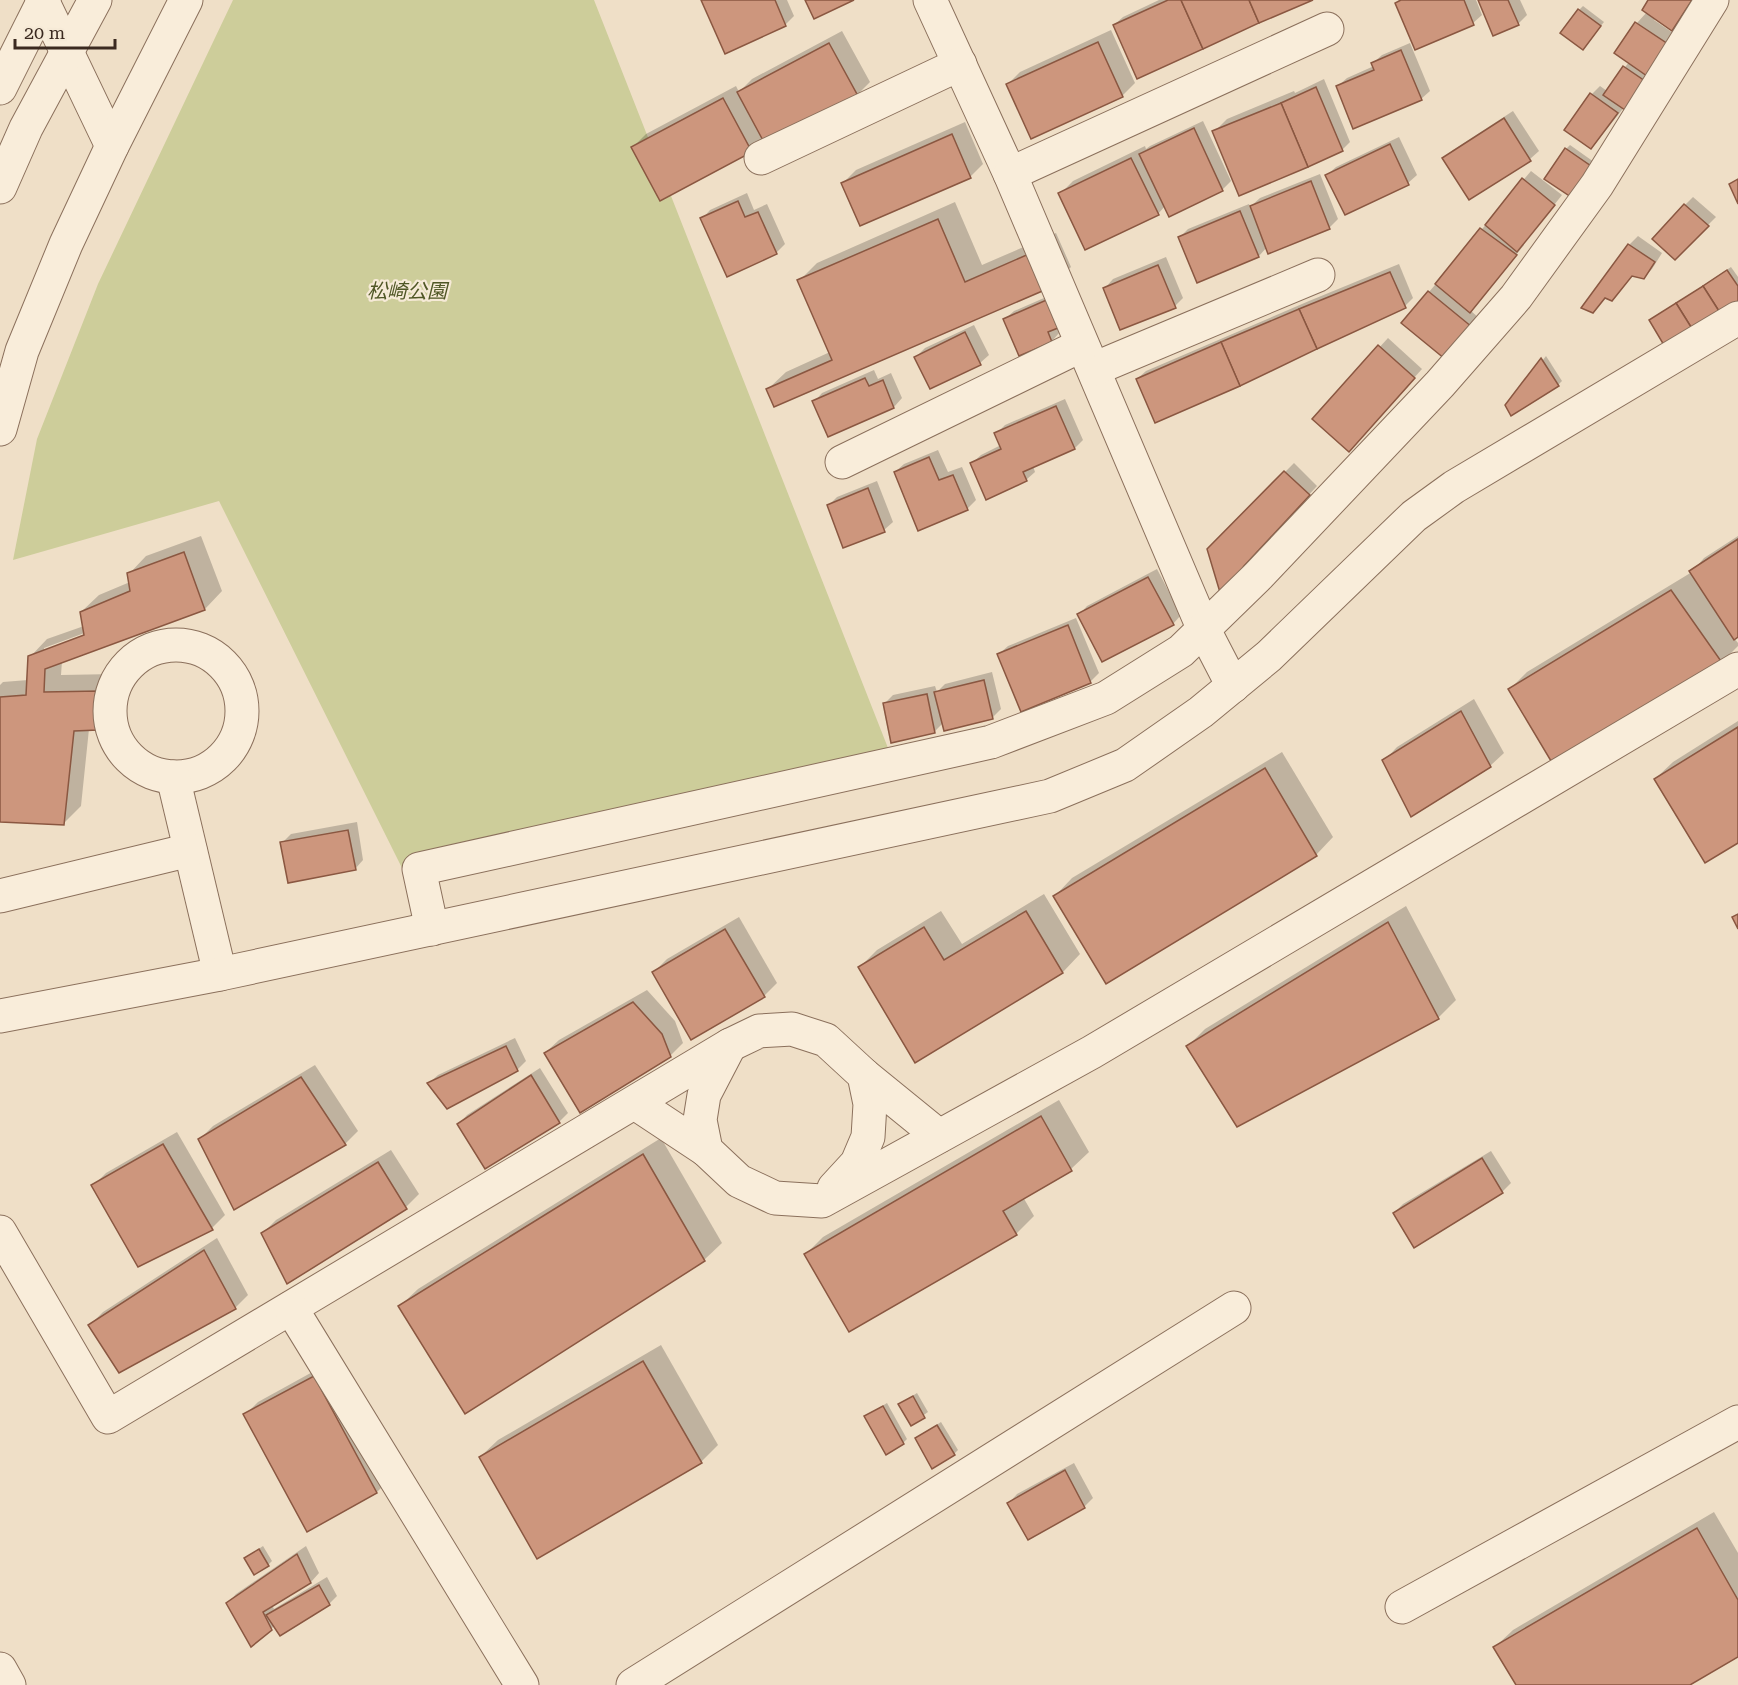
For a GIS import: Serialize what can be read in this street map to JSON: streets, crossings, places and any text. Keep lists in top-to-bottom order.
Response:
{
  "parks": ["松崎公園"],
  "scale_bar": "20 m"
}
